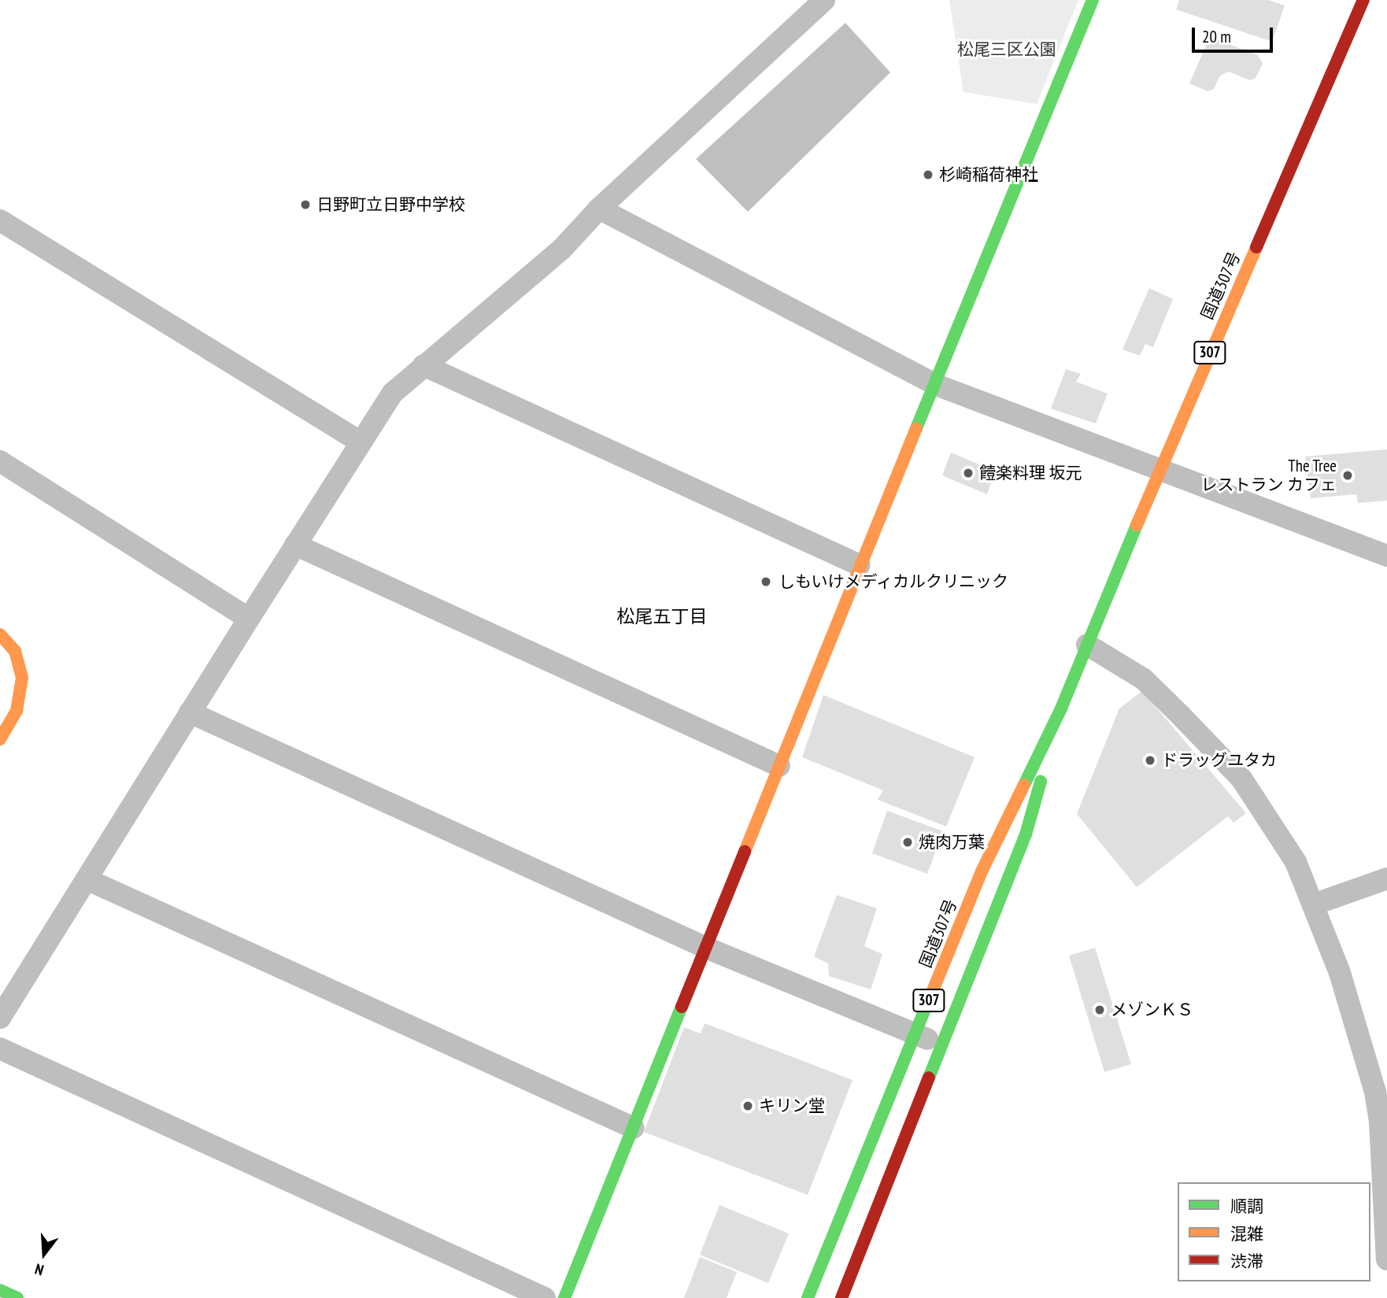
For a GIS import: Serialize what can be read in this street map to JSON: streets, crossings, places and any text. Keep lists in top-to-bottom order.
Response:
{
  "streets": {
    "main road": ["国道307号", "307"]
  },
  "districts": ["松尾五丁目"],
  "parks": ["松尾三区公園"],
  "places": [
    "杉崎稲荷神社",
    "日野町立日野中学校",
    "饐楽料理 坂元",
    "The Tree レストラン カフェ",
    "しもいけメディカルクリニック",
    "ドラッグユタカ",
    "焼肉万葉",
    "メゾンＫＳ",
    "キリン堂"
  ],
  "legend": ["順調", "混雑", "渋滞"],
  "scale_bar": "20 m",
  "north": "bottom"
}
